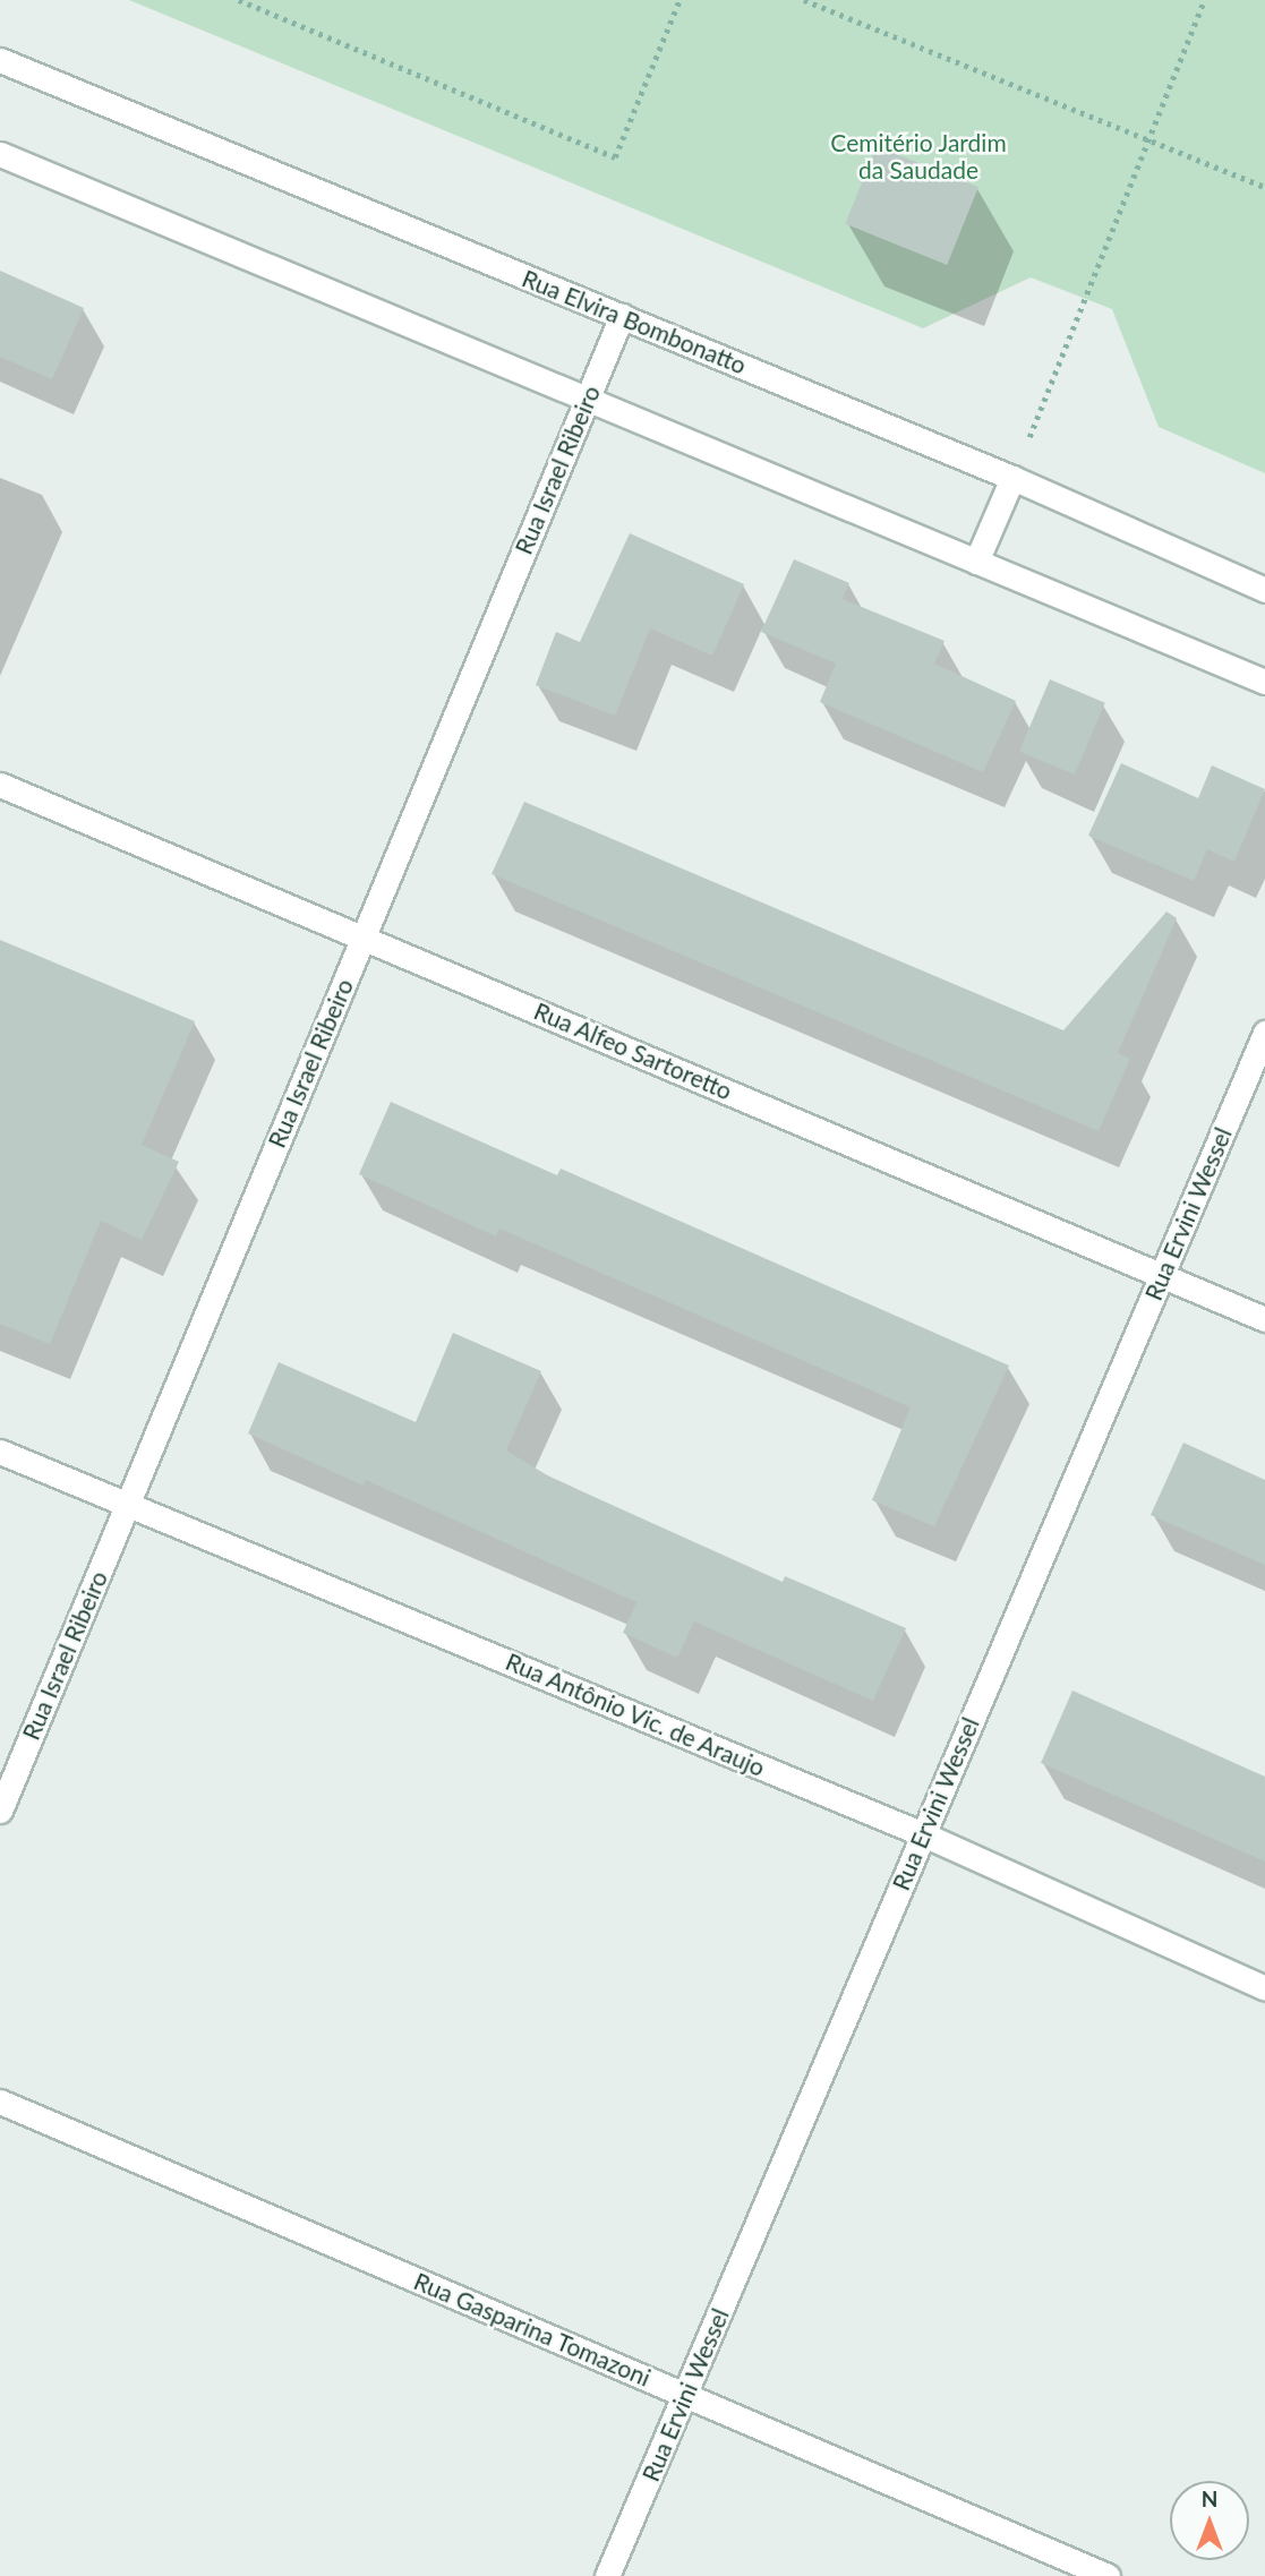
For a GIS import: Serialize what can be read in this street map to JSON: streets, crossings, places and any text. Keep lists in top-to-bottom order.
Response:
{
  "streets": {
    "street": [
      "Rua Elvira Bombonatto",
      "Rua Israel Ribeiro",
      "Rua Alfeo Sartoretto",
      "Rua Ervini Wessel",
      "Rua Antônio Vic. de Araujo",
      "Rua Gasparina Tomazoni"
    ]
  },
  "crossings": [
    ["Rua Elvira Bombonatto", "Rua Israel Ribeiro"],
    ["Rua Israel Ribeiro", "Rua Alfeo Sartoretto"],
    ["Rua Israel Ribeiro", "Rua Antônio Vic. de Araujo"],
    ["Rua Alfeo Sartoretto", "Rua Ervini Wessel"],
    ["Rua Ervini Wessel", "Rua Antônio Vic. de Araujo"],
    ["Rua Ervini Wessel", "Rua Gasparina Tomazoni"]
  ],
  "parks": ["Cemitério Jardim da Saudade"],
  "north": "top"
}
